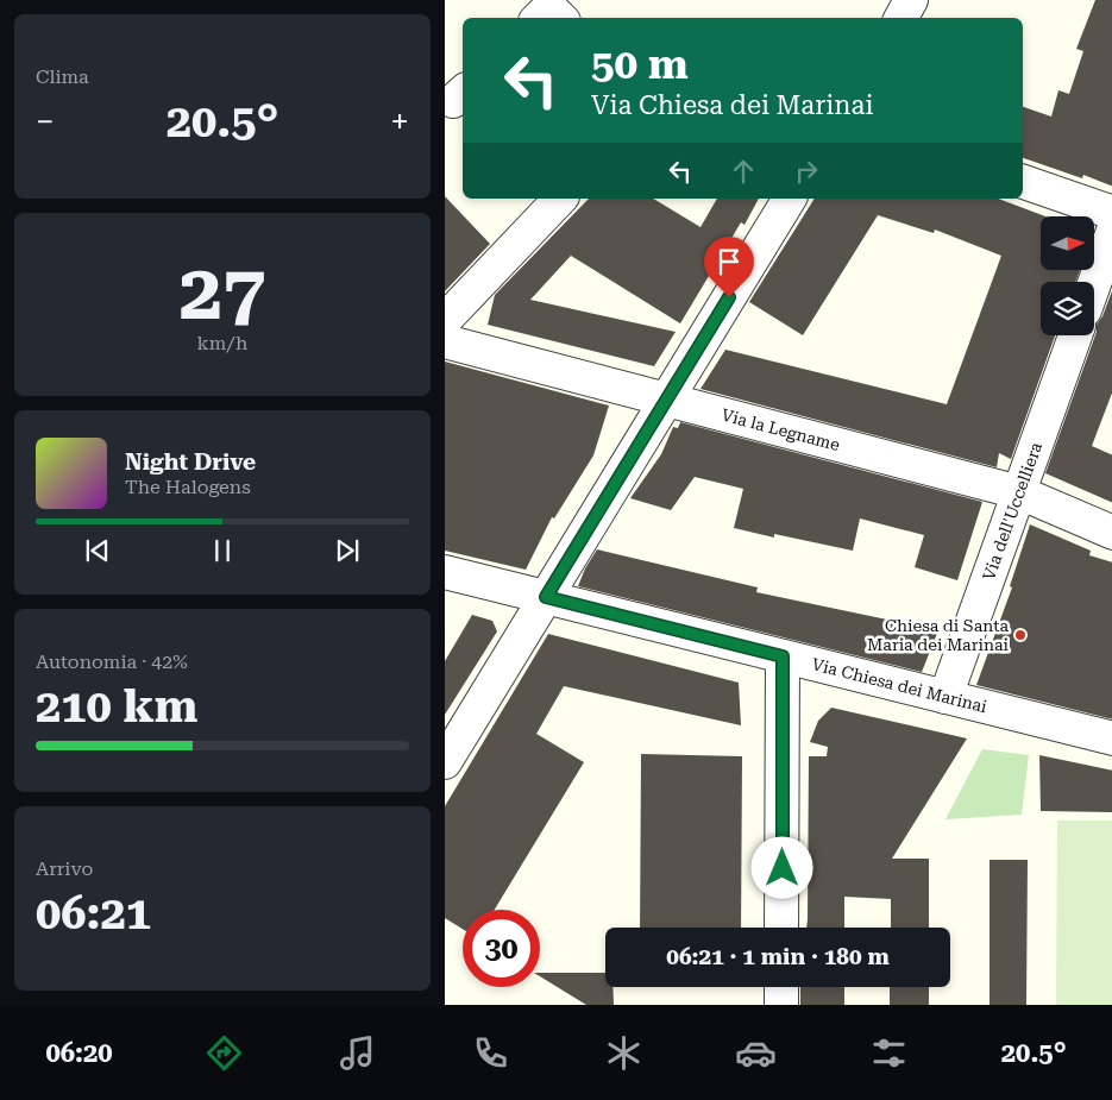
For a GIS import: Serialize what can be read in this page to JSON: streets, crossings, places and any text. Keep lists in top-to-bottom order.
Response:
{
  "streets": {
    "street": ["Via la Legname", "Via dell'Uccelliera", "Via Chiesa dei Marinai"]
  },
  "crossings": [
    ["Via la Legname", "Via dell'Uccelliera"],
    ["Via dell'Uccelliera", "Via Chiesa dei Marinai"]
  ],
  "places": ["Chiesa di Santa Maria dei Marinai"],
  "north": "right",
  "page": {
    "tile": [
      "Clima",
      ["27", "km/h"],
      ["Autonomia · 42%", "210 km"],
      ["Arrivo", "06:21"]
    ],
    "turn": ["50 m", "Via Chiesa dei Marinai"],
    "heat": ["−", "20.5°", "+"],
    "song": ["Night Drive", "The Halogens"],
    "limit": "30",
    "trip": "06:21 · 1 min · 180 m",
    "tabs": ["06:20", "20.5°"]
  }
}
